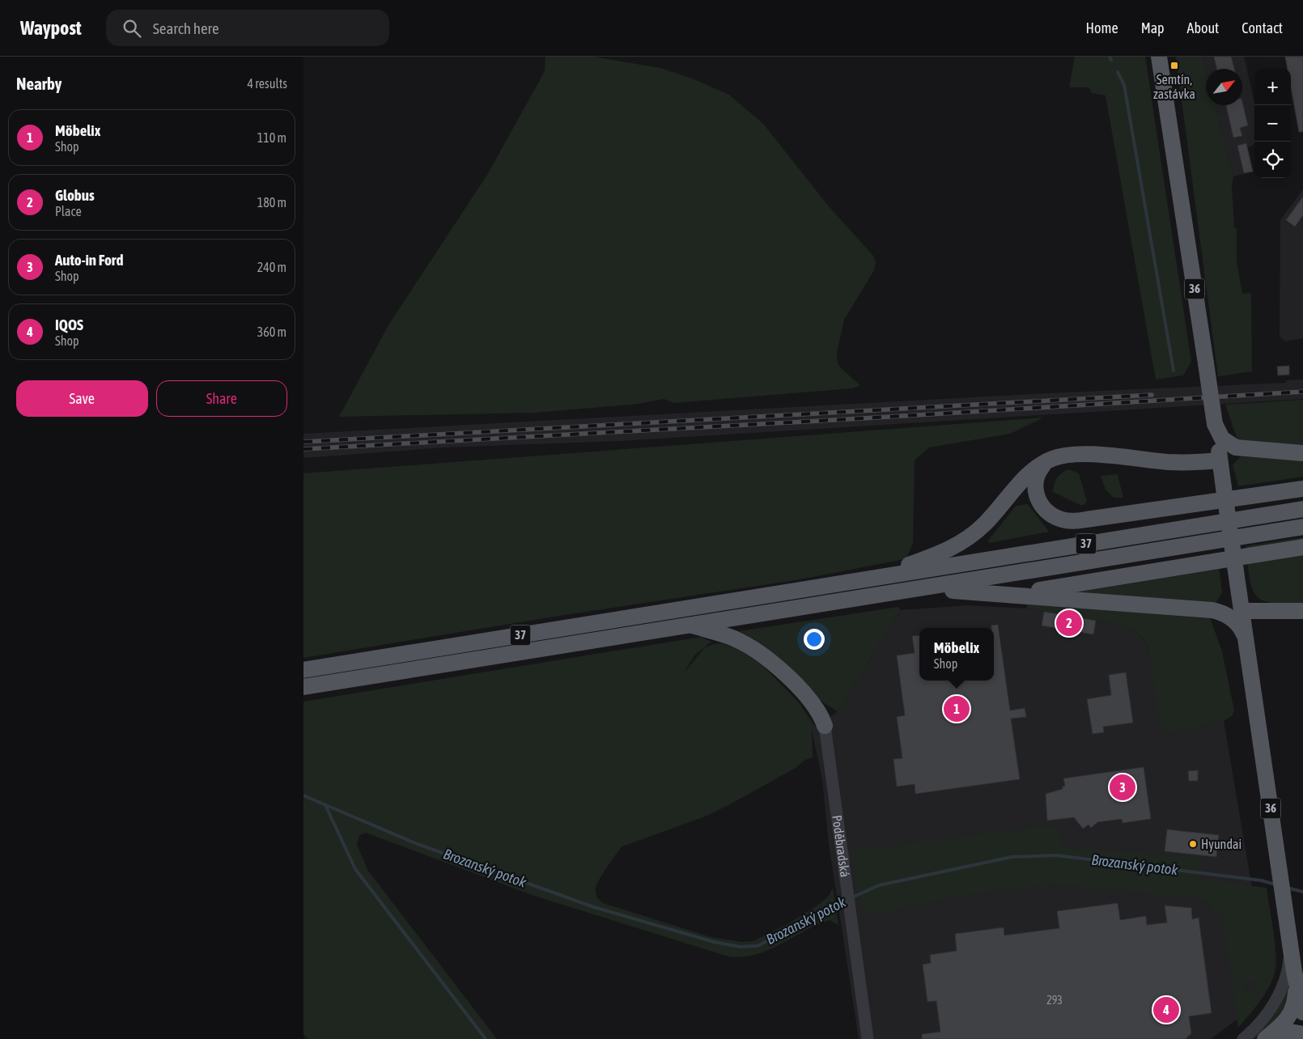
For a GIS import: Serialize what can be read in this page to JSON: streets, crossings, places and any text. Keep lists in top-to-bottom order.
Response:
{
  "streets": {
    "main road": ["36", "37"],
    "street": ["Poděbradská"]
  },
  "water": ["Brozanský potok"],
  "places": {
    "transit": ["Semtín, zastávka"],
    "other": ["Hyundai"]
  },
  "house_numbers": ["293"],
  "north": "top right",
  "page": {
    "header": "Waypost",
    "search": "Search here",
    "nav": [
      "Home",
      "Map",
      "About",
      "Contact"
    ],
    "heading": ["Nearby", "4 results"],
    "map_buttons": ["+", "−"],
    "list": [
      {
        "mark": "1",
        "name": "Möbelix",
        "note": "Shop",
        "value": "110 m"
      },
      {
        "mark": "2",
        "name": "Globus",
        "note": "Place",
        "value": "180 m"
      },
      {
        "mark": "3",
        "name": "Auto-in Ford",
        "note": "Shop",
        "value": "240 m"
      },
      {
        "mark": "4",
        "name": "IQOS",
        "note": "Shop",
        "value": "360 m"
      }
    ],
    "buttons": ["Save", "Share"],
    "pins": [
      "2",
      "1",
      "3",
      "4"
    ],
    "popup": ["Möbelix", "Shop"]
  }
}
